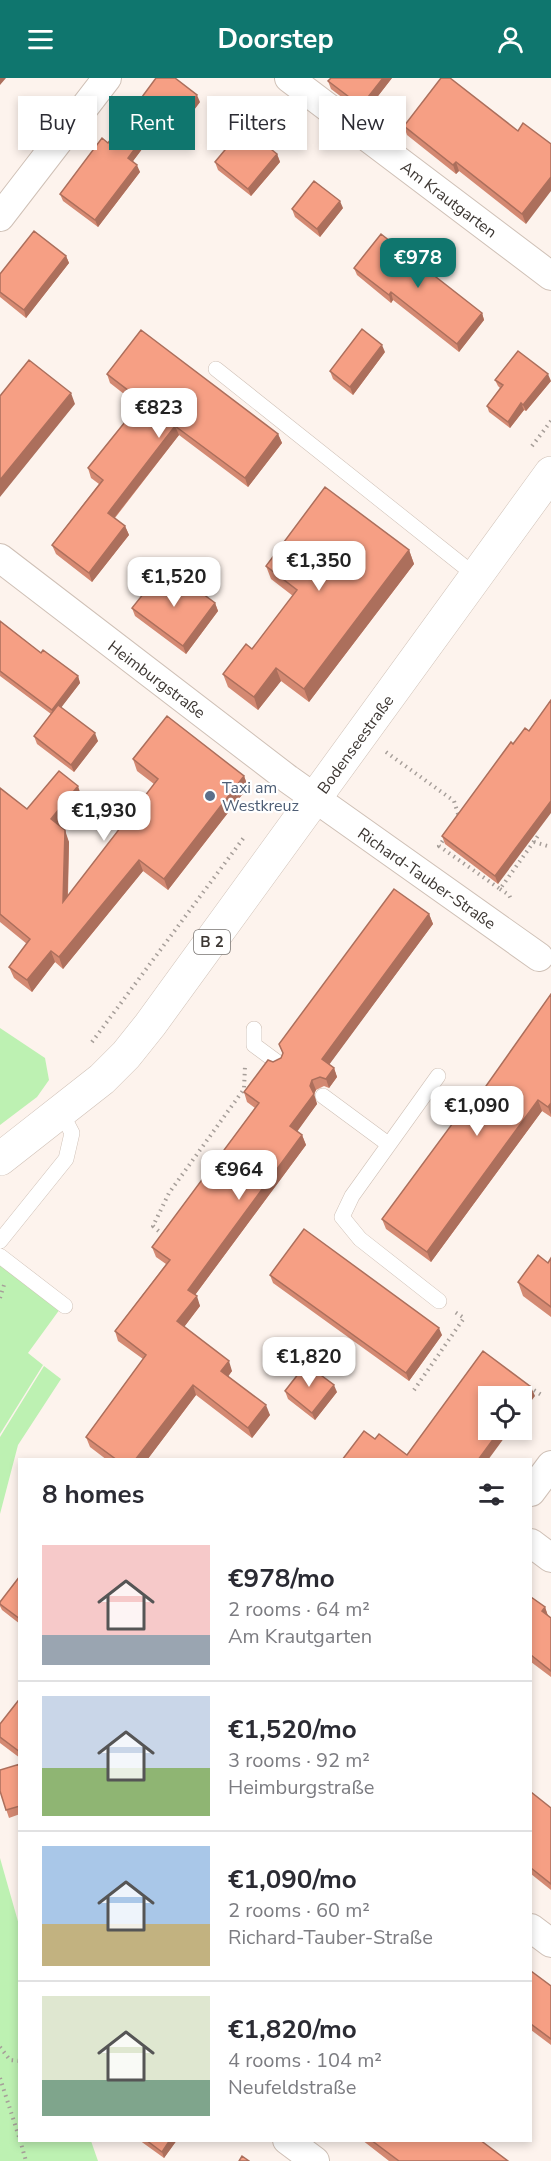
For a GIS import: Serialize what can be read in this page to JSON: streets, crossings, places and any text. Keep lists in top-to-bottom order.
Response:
{
  "streets": {
    "main road": ["Bodenseestraße", "B 2"],
    "street": ["Am Krautgarten", "Heimburgstraße", "Richard-Tauber-Straße"]
  },
  "crossings": [
    ["Heimburgstraße", "Bodenseestraße"],
    ["Heimburgstraße", "Richard-Tauber-Straße"],
    ["Bodenseestraße", "Richard-Tauber-Straße"]
  ],
  "places": ["Taxi am Westkreuz"],
  "page": {
    "header": "Doorstep",
    "chip": [
      "Buy",
      "Rent",
      "Filters",
      "New"
    ],
    "price": [
      "€978",
      "€823",
      "€1,350",
      "€1,520",
      "€1,930",
      "€1,090",
      "€964",
      "€1,820"
    ],
    "heading": "8 homes",
    "list": [
      {
        "name": "€978/mo",
        "note": "2 rooms · 64 m² · Am Krautgarten"
      },
      {
        "name": "€1,520/mo",
        "note": "3 rooms · 92 m² · Heimburgstraße"
      },
      {
        "name": "€1,090/mo",
        "note": "2 rooms · 60 m² · Richard-Tauber-Straße"
      },
      {
        "name": "€1,820/mo",
        "note": "4 rooms · 104 m² · Neufeldstraße"
      }
    ]
  }
}
